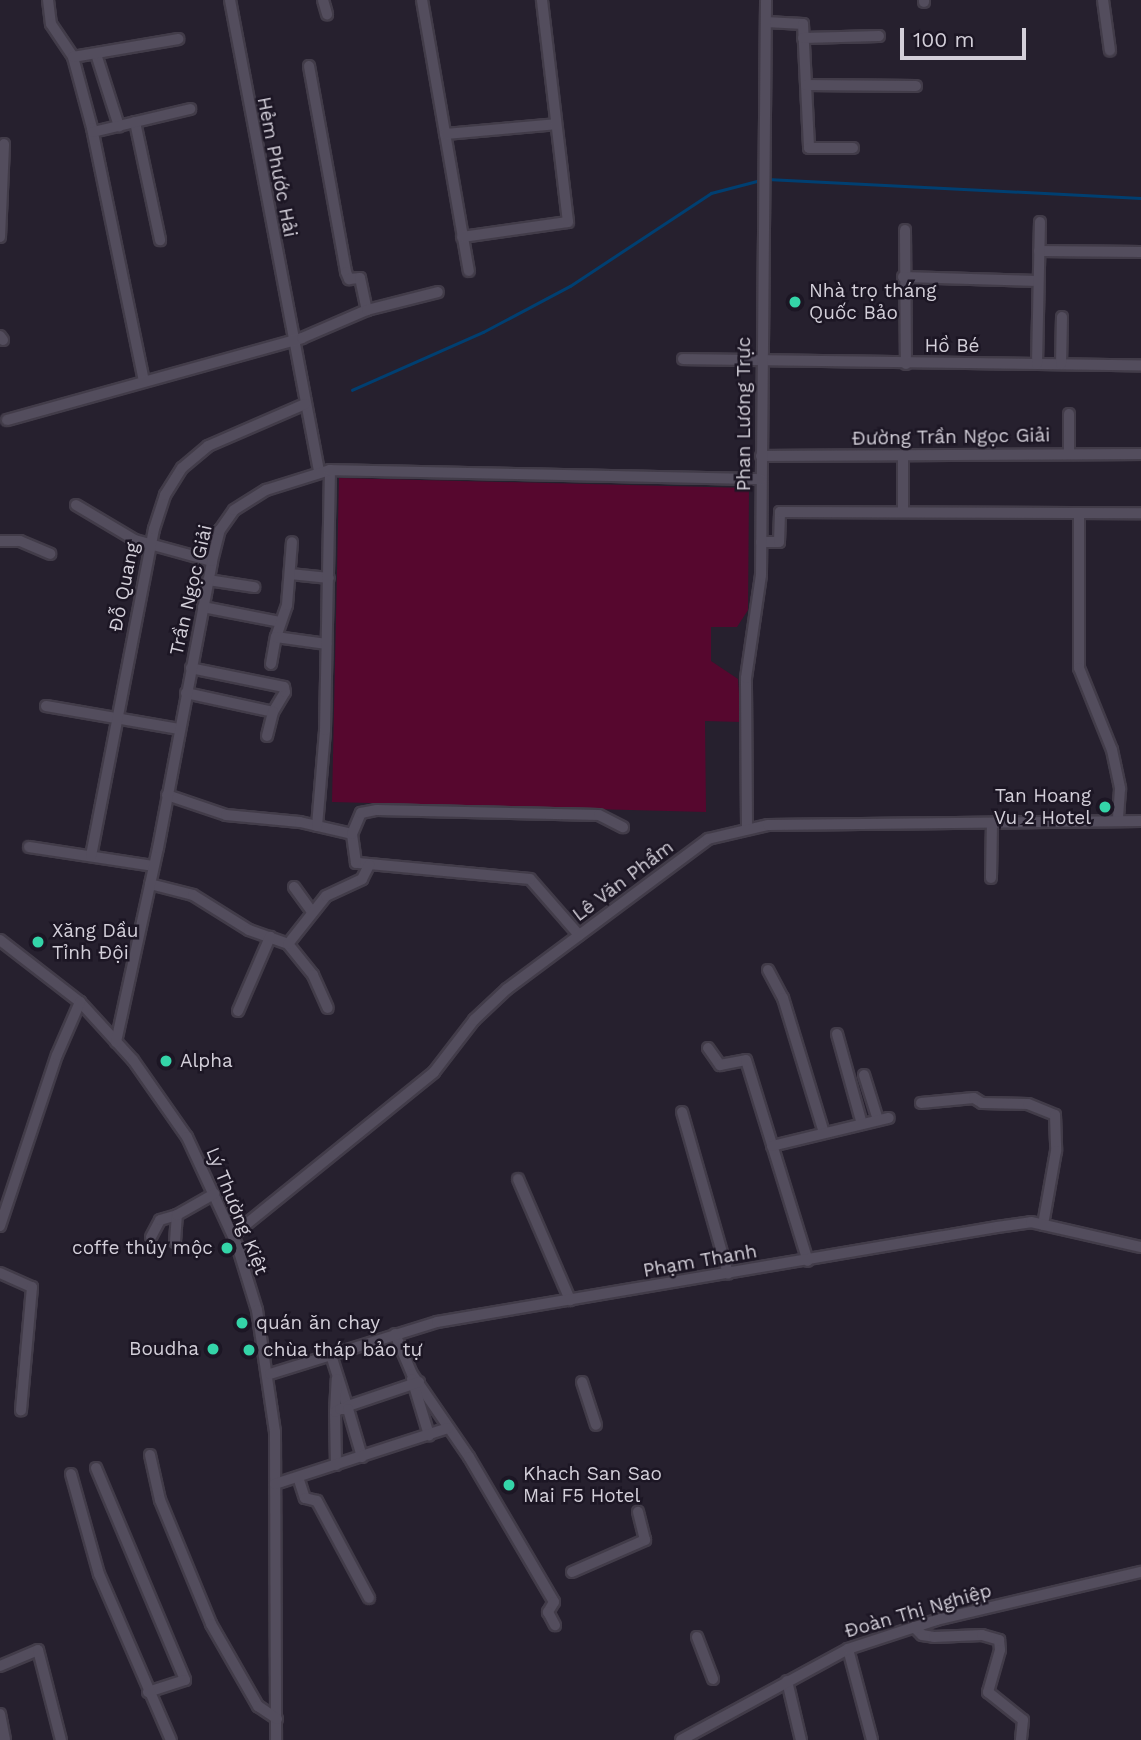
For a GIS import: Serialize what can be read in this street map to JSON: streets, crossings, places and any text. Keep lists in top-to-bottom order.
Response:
{
  "streets": {
    "street": [
      "Hẻm Phước Hải",
      "Hồ Bé",
      "Phan Lương Trực",
      "Đường Trần Ngọc Giải",
      "Đỗ Quang",
      "Trần Ngọc Giải",
      "Lê Văn Phẩm",
      "Lý Thường Kiệt",
      "Phạm Thanh",
      "Đoàn Thị Nghiệp"
    ]
  },
  "crossings": [
    ["Hẻm Phước Hải", "Đỗ Quang"],
    ["Hẻm Phước Hải", "Trần Ngọc Giải"],
    ["Hồ Bé", "Phan Lương Trực"],
    ["Phan Lương Trực", "Đường Trần Ngọc Giải"],
    ["Phan Lương Trực", "Trần Ngọc Giải"],
    ["Phan Lương Trực", "Lê Văn Phẩm"],
    ["Trần Ngọc Giải", "Lý Thường Kiệt"],
    ["Lê Văn Phẩm", "Lý Thường Kiệt"],
    ["Lý Thường Kiệt", "Phạm Thanh"]
  ],
  "places": [
    "Nhà trọ tháng Quốc Bảo",
    "Tan Hoang Vu 2 Hotel",
    "Xăng Dầu Tỉnh Đội",
    "Alpha",
    "coffe thủy mộc",
    "quán ăn chay",
    "Boudha",
    "chùa tháp bảo tự",
    "Khach San Sao Mai F5 Hotel"
  ],
  "scale_bar": "100 m"
}
